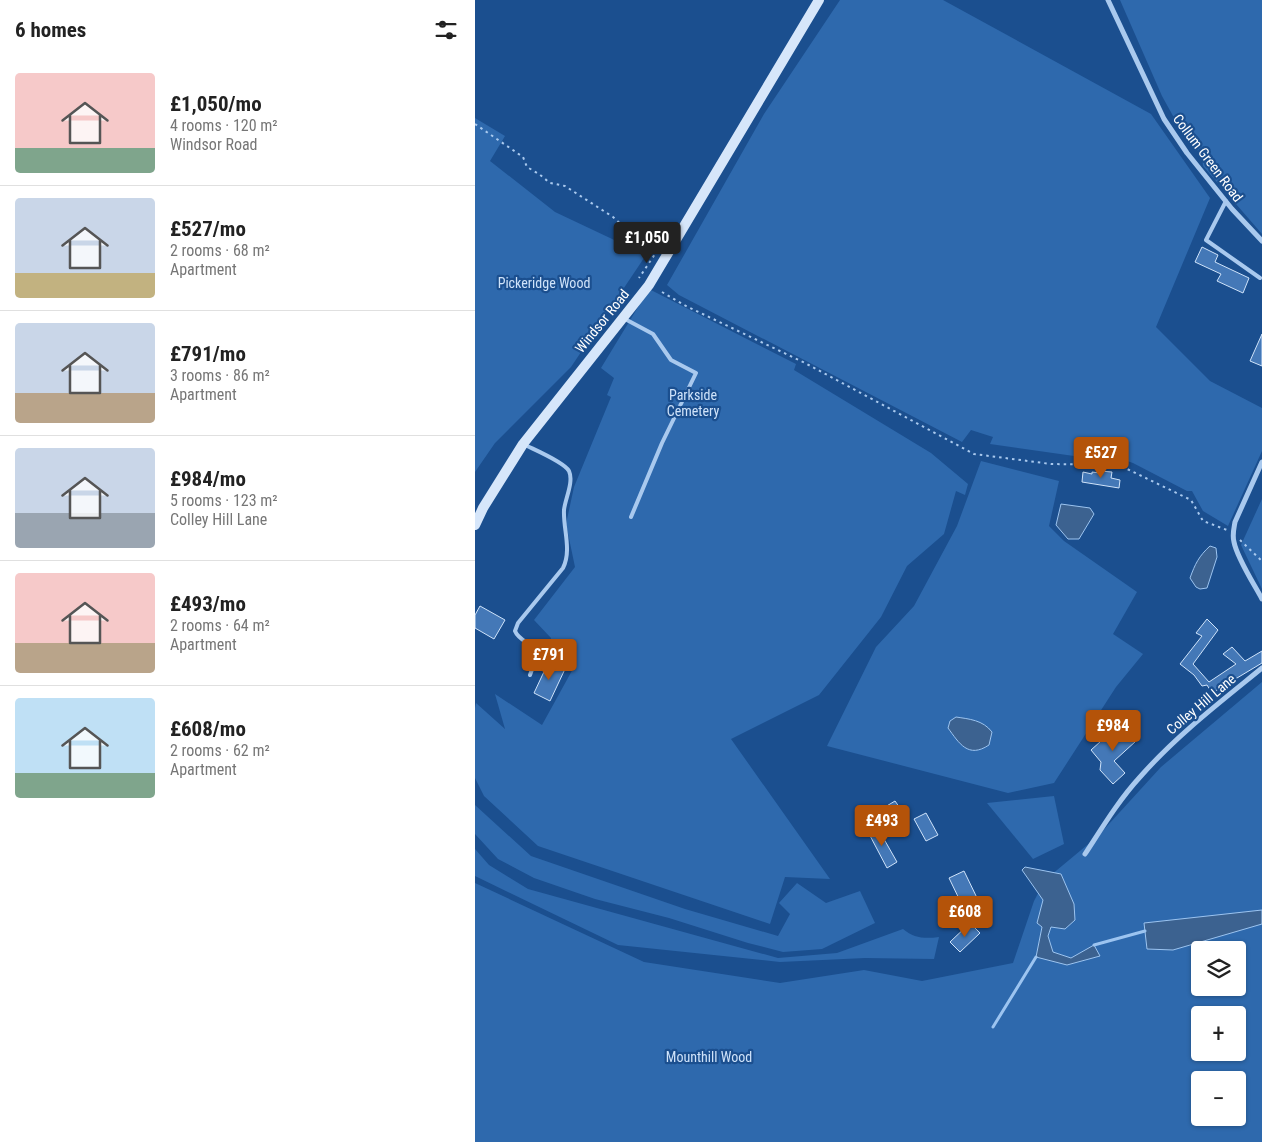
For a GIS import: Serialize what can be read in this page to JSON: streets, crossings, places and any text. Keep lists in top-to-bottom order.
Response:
{
  "streets": {
    "main road": ["Windsor Road"],
    "street": ["Collum Green Road", "Colley Hill Lane"]
  },
  "parks": ["Pickeridge Wood", "Parkside Cemetery", "Mounthill Wood"],
  "page": {
    "heading": "6 homes",
    "list": [
      {
        "name": "£1,050/mo",
        "note": "4 rooms · 120 m² · Windsor Road"
      },
      {
        "name": "£527/mo",
        "note": "2 rooms · 68 m² · Apartment"
      },
      {
        "name": "£791/mo",
        "note": "3 rooms · 86 m² · Apartment"
      },
      {
        "name": "£984/mo",
        "note": "5 rooms · 123 m² · Colley Hill Lane"
      },
      {
        "name": "£493/mo",
        "note": "2 rooms · 64 m² · Apartment"
      },
      {
        "name": "£608/mo",
        "note": "2 rooms · 62 m² · Apartment"
      }
    ],
    "price": [
      "£1,050",
      "£527",
      "£791",
      "£984",
      "£493",
      "£608"
    ],
    "map_buttons": ["+", "−"]
  }
}
